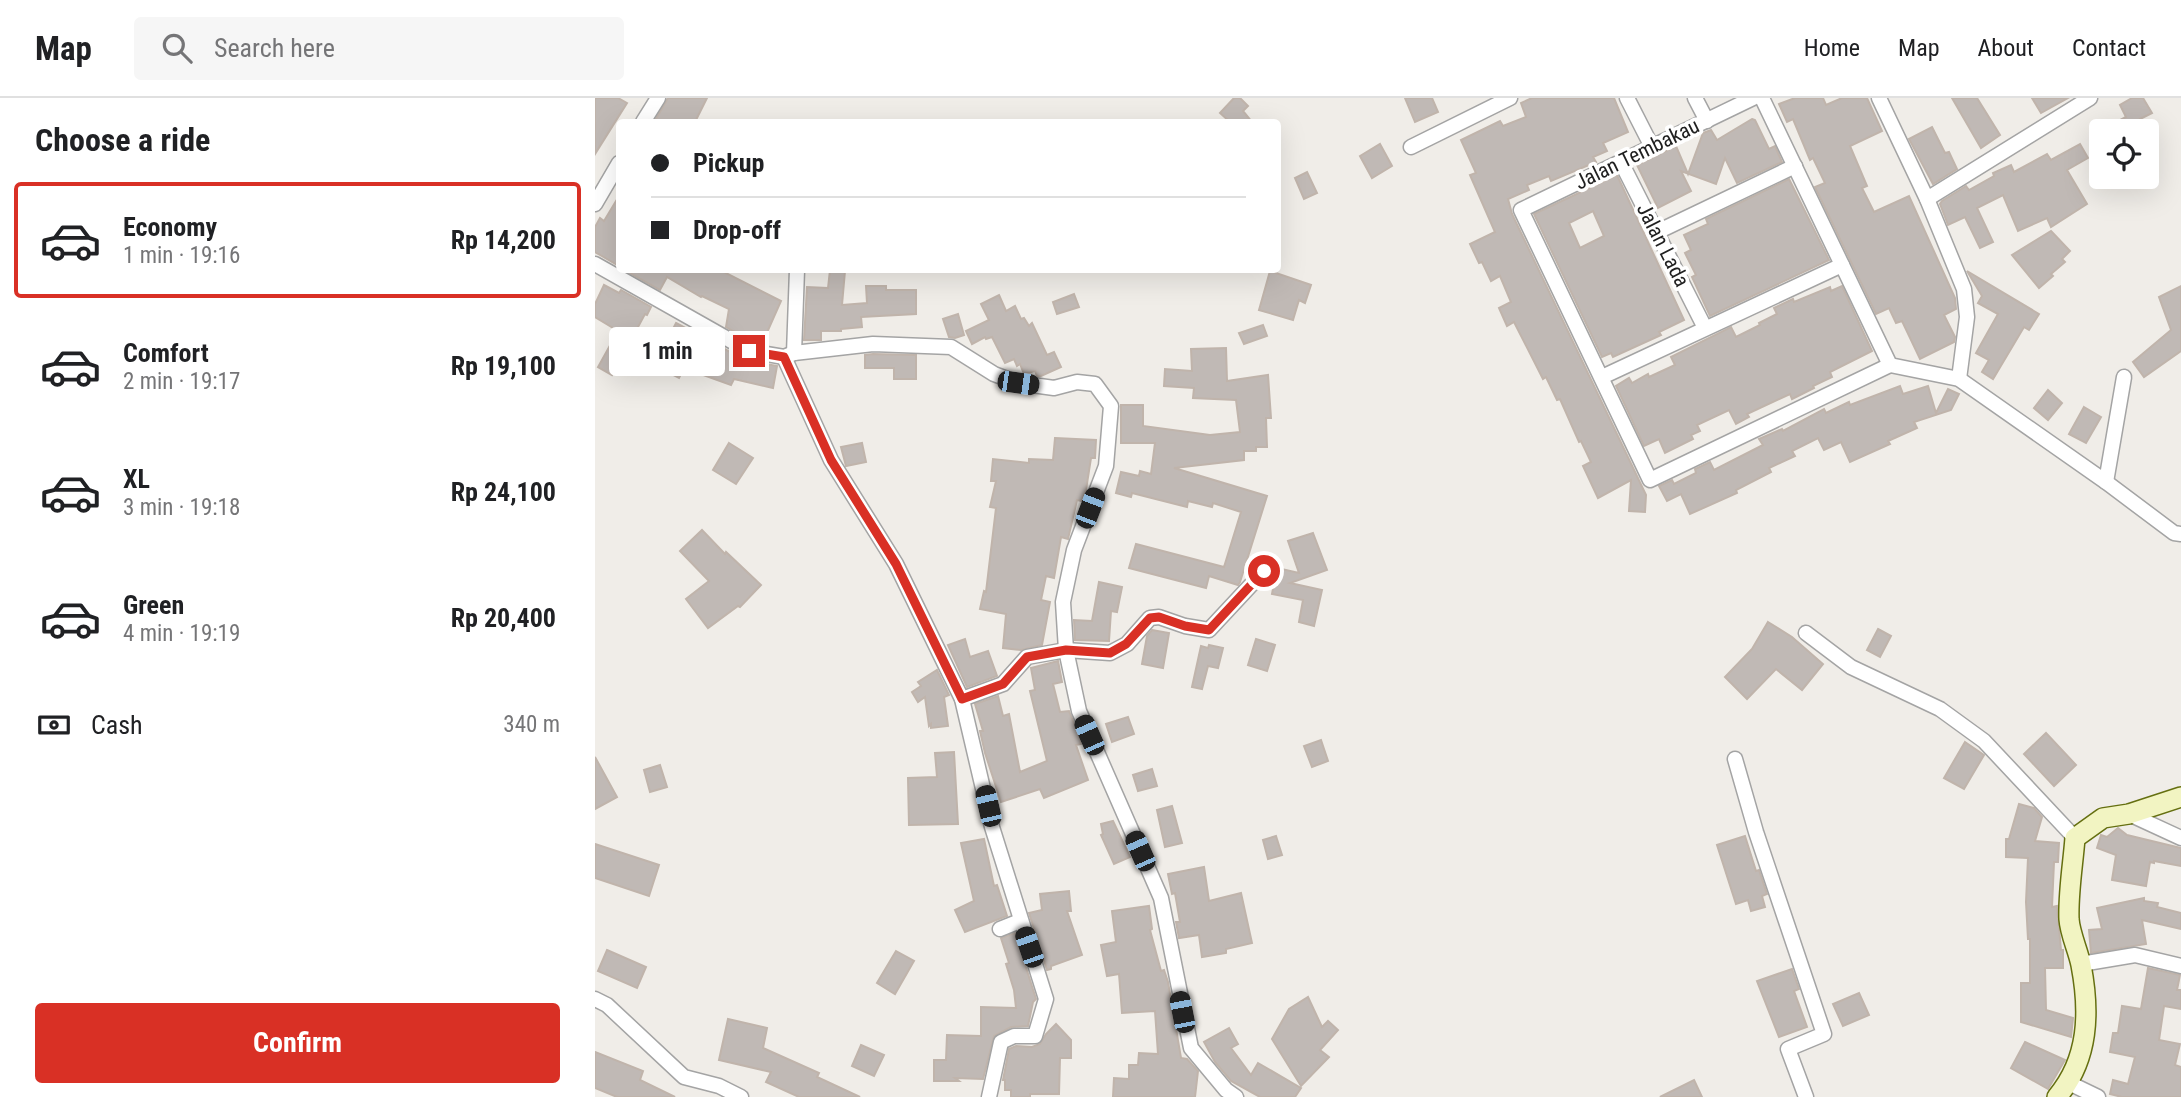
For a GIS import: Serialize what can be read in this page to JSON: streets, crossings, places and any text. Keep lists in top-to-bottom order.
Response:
{
  "streets": {
    "street": ["Jalan Tembakau", "Jalan Lada"]
  },
  "crossings": [
    ["Jalan Tembakau", "Jalan Lada"]
  ],
  "page": {
    "header": "Map",
    "search": "Search here",
    "nav": [
      "Home",
      "Map",
      "About",
      "Contact"
    ],
    "heading": "Choose a ride",
    "banner": ["Pickup", "Drop-off"],
    "list": [
      {
        "name": "Economy",
        "note": "1 min · 19:16",
        "value": "Rp 14,200"
      },
      {
        "name": "Comfort",
        "note": "2 min · 19:17",
        "value": "Rp 19,100"
      },
      {
        "name": "XL",
        "note": "3 min · 19:18",
        "value": "Rp 24,100"
      },
      {
        "name": "Green",
        "note": "4 min · 19:19",
        "value": "Rp 20,400"
      }
    ],
    "bubble": "1 min",
    "pay": ["Cash", "340 m"],
    "buttons": "Confirm"
  }
}
